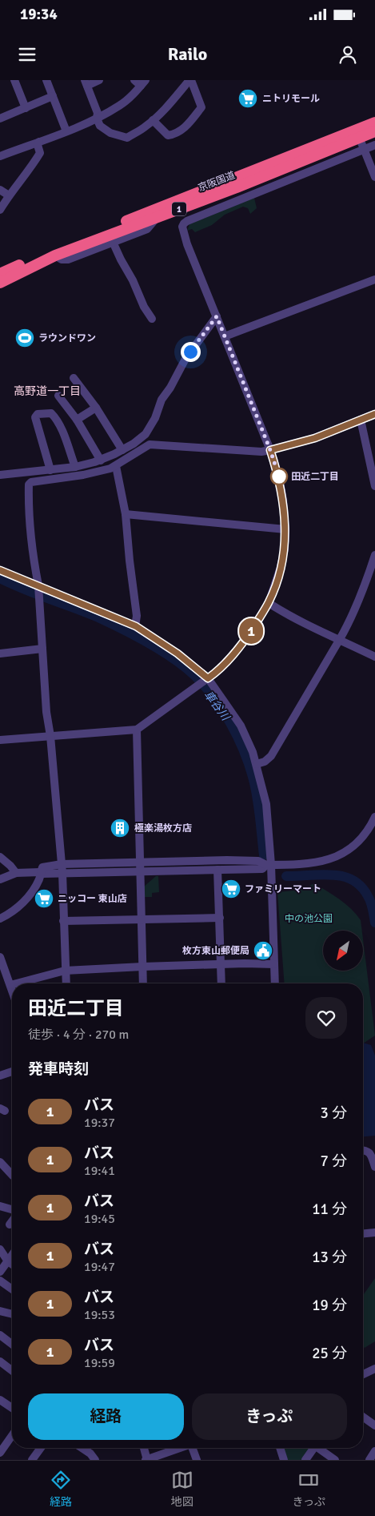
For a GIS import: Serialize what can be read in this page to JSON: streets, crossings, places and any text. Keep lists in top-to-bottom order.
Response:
{
  "streets": {
    "highway": ["京阪国道", "1"]
  },
  "districts": ["高野道一丁目"],
  "water": ["車谷川"],
  "parks": ["中の池公園"],
  "places": {
    "supermarket": ["ニトリモール", "ファミリーマート", "ニッコー 東山店"],
    "sports": ["ラウンドワン"],
    "other": ["田近二丁目"],
    "building": ["極楽湯枚方店"],
    "public building": ["枚方東山郵便局"]
  },
  "lines": ["bus line 1"],
  "north": "bottom left",
  "page": {
    "status": "19:34",
    "header": "Railo",
    "on_map": "1",
    "heading": [
      ["田近二丁目", "徒歩 · 4 分 · 270 m"],
      "発車時刻"
    ],
    "list": [
      {
        "mark": "1",
        "name": "バス",
        "note": "19:37",
        "value": "3 分"
      },
      {
        "mark": "1",
        "name": "バス",
        "note": "19:41",
        "value": "7 分"
      },
      {
        "mark": "1",
        "name": "バス",
        "note": "19:45",
        "value": "11 分"
      },
      {
        "mark": "1",
        "name": "バス",
        "note": "19:47",
        "value": "13 分"
      },
      {
        "mark": "1",
        "name": "バス",
        "note": "19:53",
        "value": "19 分"
      },
      {
        "mark": "1",
        "name": "バス",
        "note": "19:59",
        "value": "25 分"
      }
    ],
    "buttons": ["経路", "きっぷ"],
    "tabs": ["経路", "地図", "きっぷ"]
  }
}
